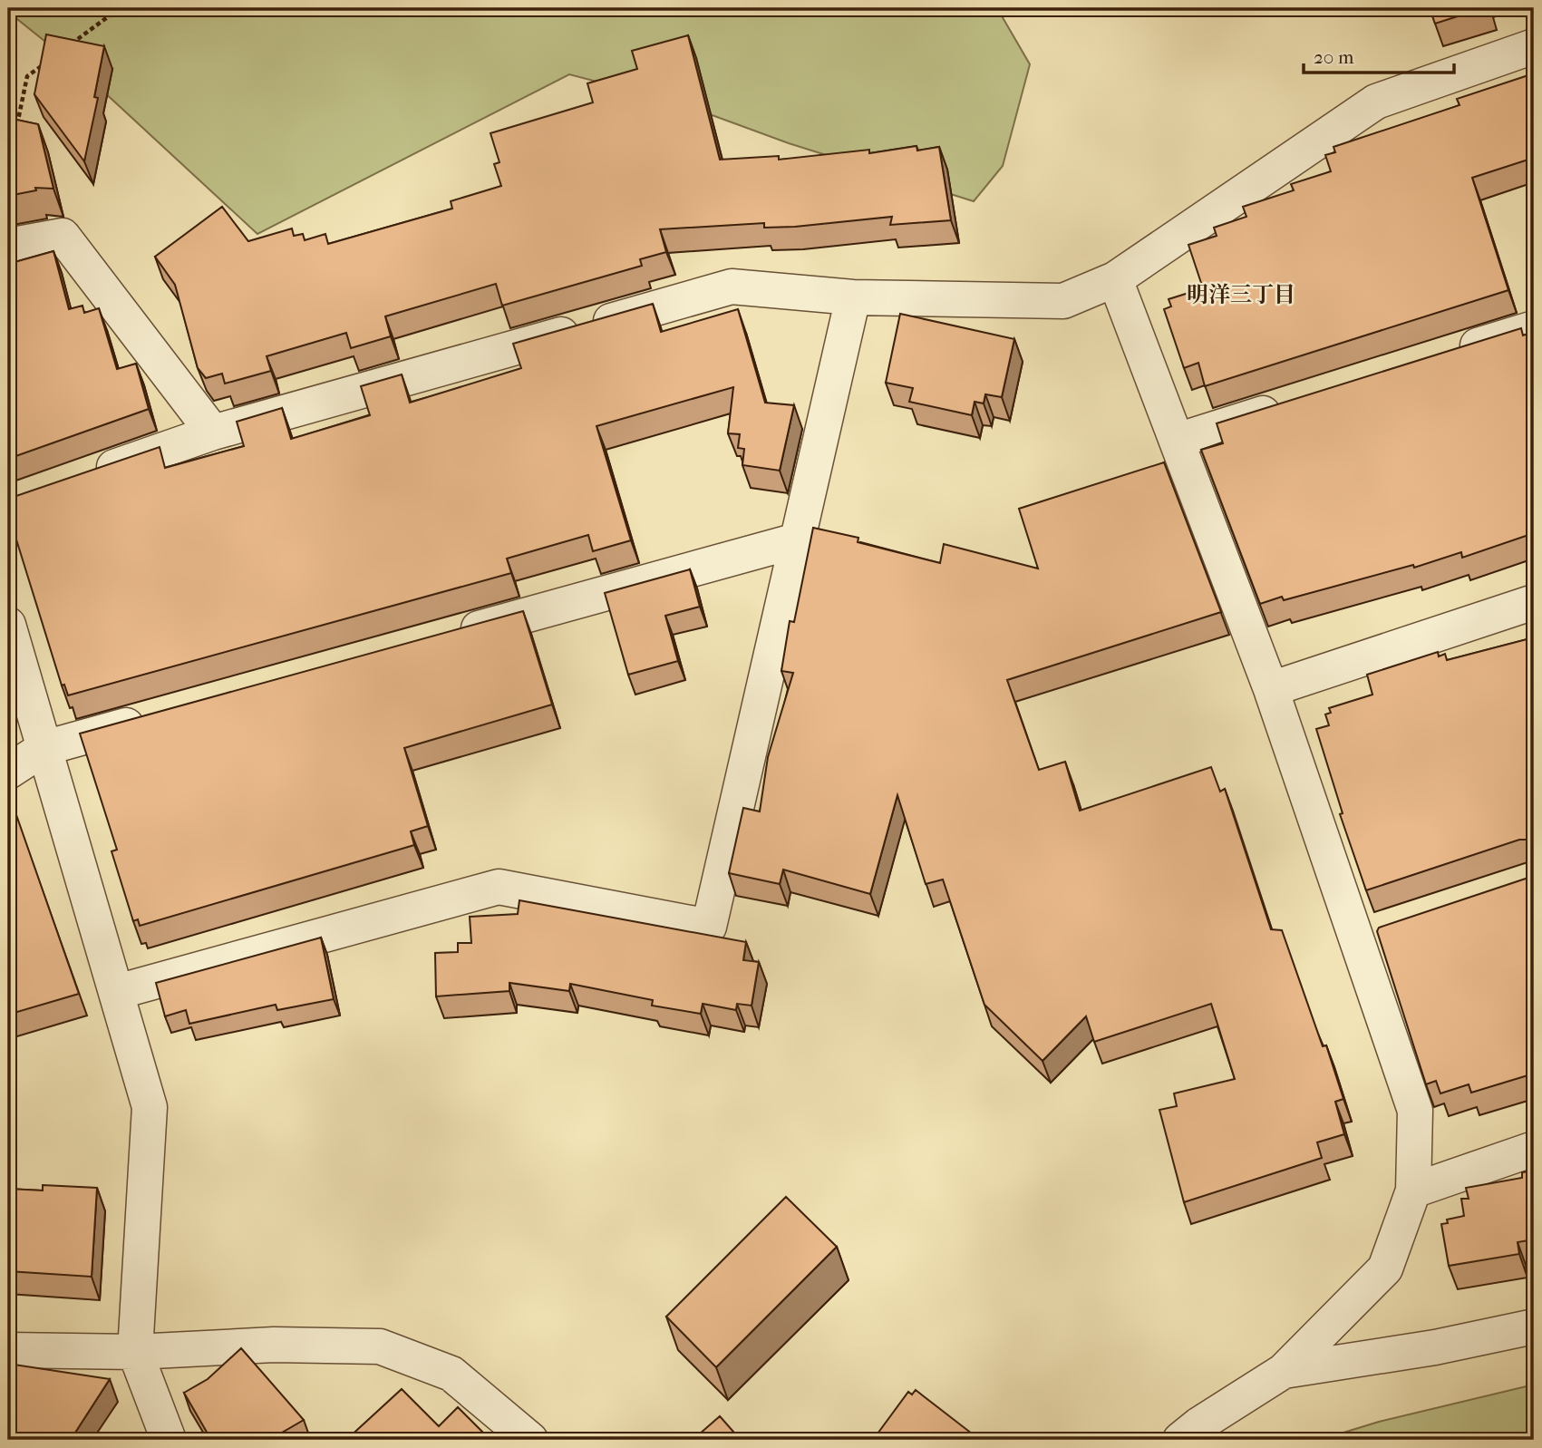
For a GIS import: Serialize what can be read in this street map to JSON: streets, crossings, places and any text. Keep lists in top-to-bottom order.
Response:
{
  "districts": ["明洋三丁目"],
  "scale_bar": "20 m"
}
